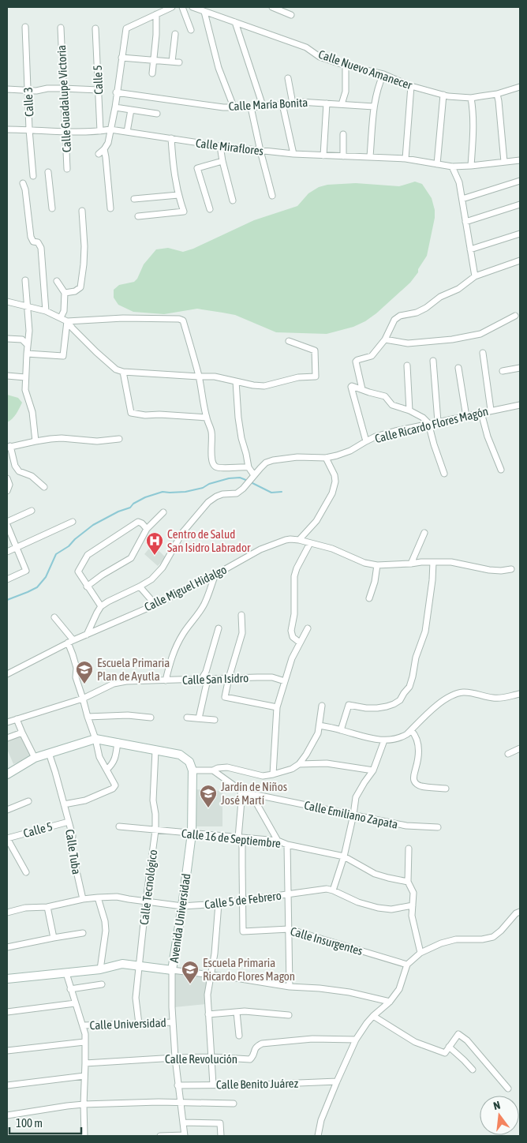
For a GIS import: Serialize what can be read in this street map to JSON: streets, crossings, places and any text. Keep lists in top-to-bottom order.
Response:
{
  "streets": {
    "street": [
      "Calle Nuevo Amanecer",
      "Calle 5",
      "Calle Guadalupe Victoria",
      "Calle 3",
      "Calle María Bonita",
      "Calle Miraflores",
      "Calle Ricardo Flores Magón",
      "Calle Miguel Hidalgo",
      "Calle San Isidro",
      "Calle Emiliano Zapata",
      "Calle 16 de Septiembre",
      "Calle Tuba",
      "Calle Tecnológico",
      "Calle 5 de Febrero",
      "Avenida Universidad",
      "Calle Insurgentes",
      "Calle Universidad",
      "Calle Revolución",
      "Calle Benito Juárez"
    ]
  },
  "crossings": [
    ["Calle 5", "Calle Miraflores"],
    ["Calle 5", "Calle Tuba"],
    ["Calle Guadalupe Victoria", "Calle Miraflores"],
    ["Calle 3", "Calle Miraflores"],
    ["Calle Emiliano Zapata", "Calle Insurgentes"],
    ["Calle 16 de Septiembre", "Calle Tecnológico"],
    ["Calle 16 de Septiembre", "Avenida Universidad"],
    ["Calle 16 de Septiembre", "Calle Insurgentes"],
    ["Calle Tuba", "Calle 5 de Febrero"],
    ["Calle Tecnológico", "Calle 5 de Febrero"],
    ["Calle Tecnológico", "Calle Universidad"],
    ["Calle 5 de Febrero", "Avenida Universidad"],
    ["Calle 5 de Febrero", "Calle Insurgentes"],
    ["Avenida Universidad", "Calle Universidad"],
    ["Avenida Universidad", "Calle Revolución"],
    ["Avenida Universidad", "Calle Benito Juárez"]
  ],
  "places": {
    "hospital": ["Centro de Salud San Isidro Labrador"],
    "school or university": ["Escuela Primaria Plan de Ayutla", "Jardín de Niños José Martí", "Escuela Primaria Ricardo Flores Magon"]
  },
  "scale_bar": "100 m",
  "north": "top"
}
